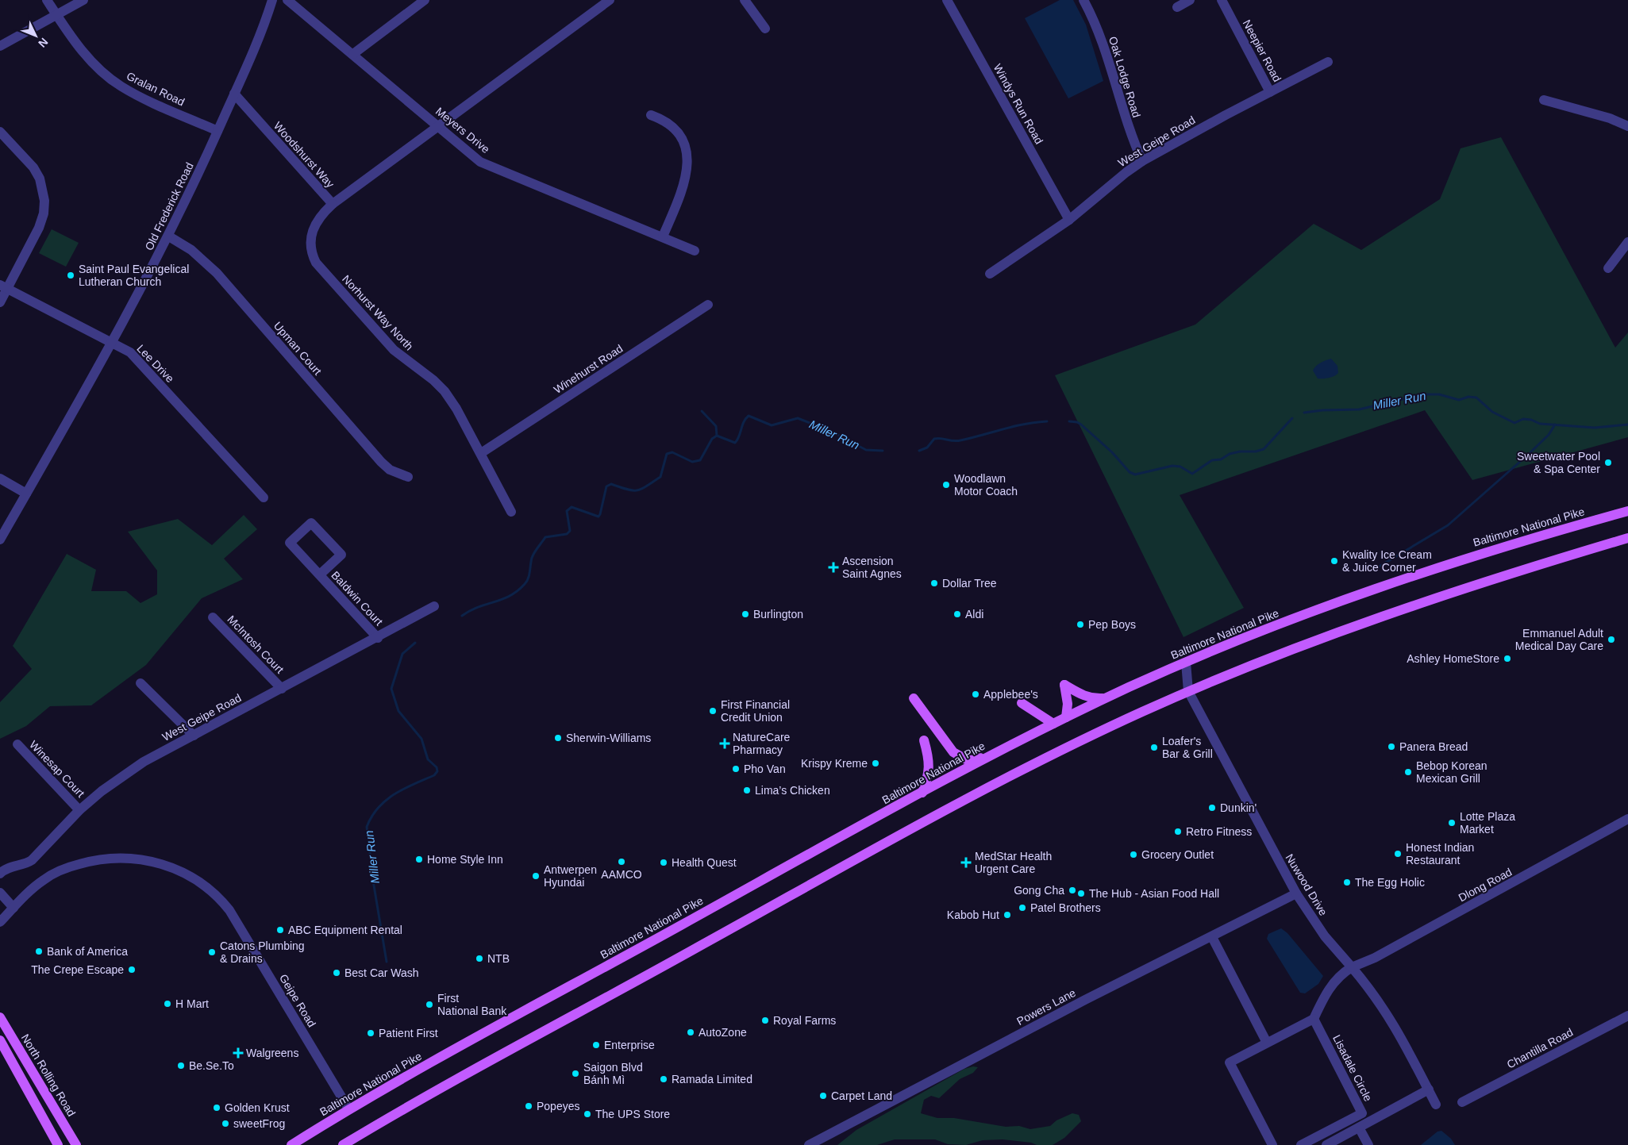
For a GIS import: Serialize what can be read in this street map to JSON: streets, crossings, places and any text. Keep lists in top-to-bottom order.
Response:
{
  "streets": {
    "main road": ["Baltimore National Pike", "North Rolling Road"],
    "street": [
      "Neepier Road",
      "Oak Lodge Road",
      "Gralan Road",
      "Windys Run Road",
      "Meyers Drive",
      "West Geipe Road",
      "Woodshurst Way",
      "Old Frederick Road",
      "Norhurst Way North",
      "Upman Court",
      "Lee Drive",
      "Winehurst Road",
      "Baldwin Court",
      "McIntosh Court",
      "Winesap Court",
      "Nuwood Drive",
      "Dlong Road",
      "Geipe Road",
      "Powers Lane",
      "Chantilla Road",
      "Lisadale Circle"
    ]
  },
  "crossings": [
    ["Neepier Road", "West Geipe Road"],
    ["Oak Lodge Road", "West Geipe Road"],
    ["Gralan Road", "Old Frederick Road"],
    ["Windys Run Road", "West Geipe Road"],
    ["Meyers Drive", "Woodshurst Way"],
    ["West Geipe Road", "Baldwin Court"],
    ["West Geipe Road", "McIntosh Court"],
    ["West Geipe Road", "Winesap Court"],
    ["Woodshurst Way", "Old Frederick Road"],
    ["Woodshurst Way", "Norhurst Way North"],
    ["Old Frederick Road", "Upman Court"],
    ["Old Frederick Road", "Lee Drive"],
    ["Norhurst Way North", "Winehurst Road"],
    ["Baltimore National Pike", "Nuwood Drive"],
    ["Baltimore National Pike", "Geipe Road"],
    ["Nuwood Drive", "Dlong Road"],
    ["Nuwood Drive", "Powers Lane"],
    ["Dlong Road", "Lisadale Circle"]
  ],
  "water": ["Miller Run"],
  "places": {
    "other": [
      "Saint Paul Evangelical Lutheran Church",
      "Sweetwater Pool & Spa Center",
      "Woodlawn Motor Coach",
      "Kwality Ice Cream & Juice Corner",
      "Dollar Tree",
      "Burlington",
      "Aldi",
      "Pep Boys",
      "Emmanuel Adult Medical Day Care",
      "Ashley HomeStore",
      "Applebee's",
      "First Financial Credit Union",
      "Sherwin-Williams",
      "Panera Bread",
      "Loafer's Bar & Grill",
      "Krispy Kreme",
      "Pho Van",
      "Bebop Korean Mexican Grill",
      "Lima’s Chicken",
      "Dunkin'",
      "Lotte Plaza Market",
      "Retro Fitness",
      "Honest Indian Restaurant",
      "Grocery Outlet",
      "Home Style Inn",
      "AAMCO",
      "Health Quest",
      "Antwerpen Hyundai",
      "The Egg Holic",
      "Gong Cha",
      "The Hub - Asian Food Hall",
      "Patel Brothers",
      "Kabob Hut",
      "ABC Equipment Rental",
      "Bank of America",
      "Catons Plumbing & Drains",
      "NTB",
      "The Crepe Escape",
      "Best Car Wash",
      "H Mart",
      "First National Bank",
      "Royal Farms",
      "AutoZone",
      "Patient First",
      "Enterprise",
      "Be.Se.To",
      "Saigon Blvd Bánh Mì",
      "Ramada Limited",
      "Carpet Land",
      "Popeyes",
      "Golden Krust",
      "The UPS Store",
      "sweetFrog"
    ],
    "health": [
      "Ascension Saint Agnes",
      "NatureCare Pharmacy",
      "MedStar Health Urgent Care",
      "Walgreens"
    ]
  },
  "north": "bottom right"
}
